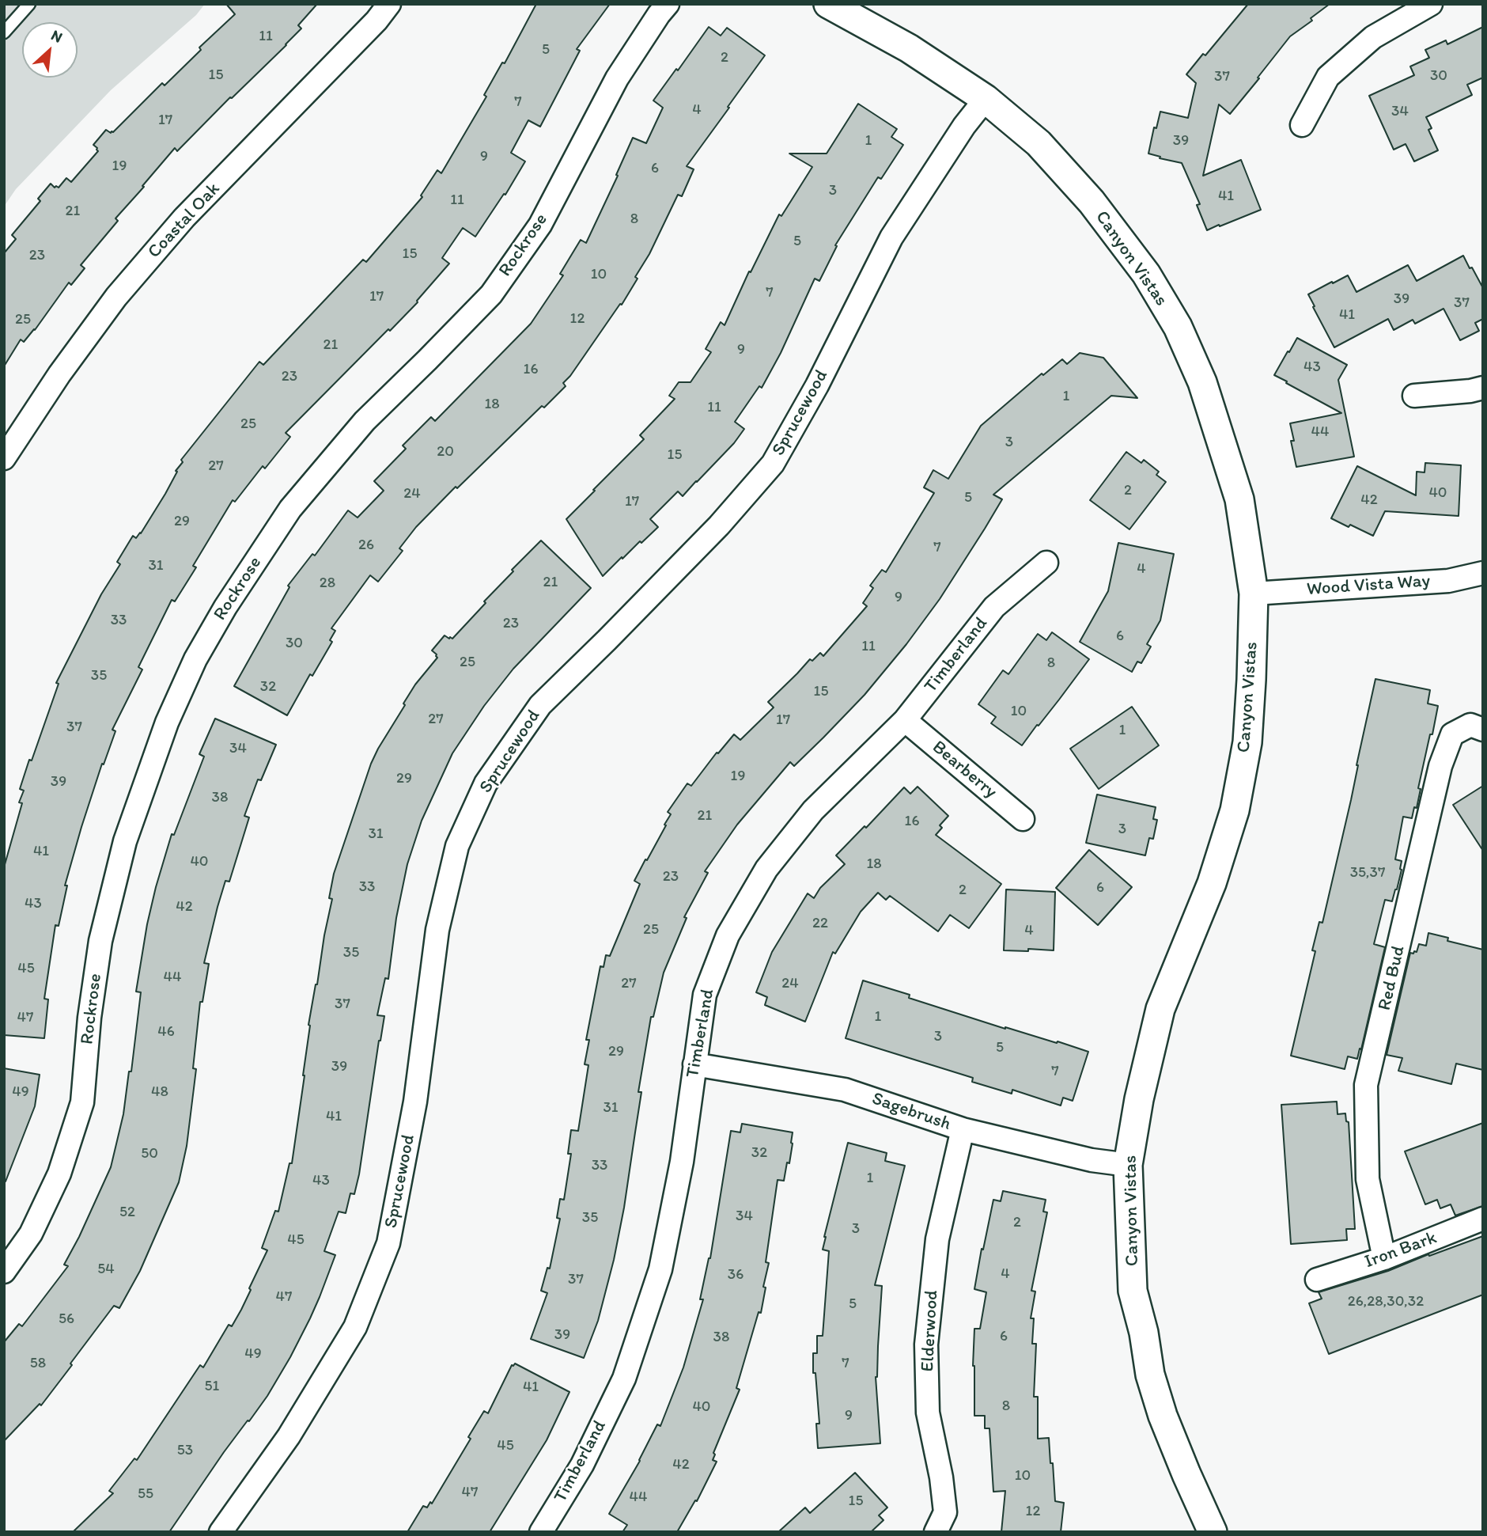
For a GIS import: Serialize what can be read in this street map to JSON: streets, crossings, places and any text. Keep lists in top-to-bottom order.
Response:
{
  "streets": {
    "street": [
      "Coastal Oak",
      "Rockrose",
      "Canyon Vistas",
      "Sprucewood",
      "Wood Vista Way",
      "Timberland",
      "Bearberry",
      "Red Bud",
      "Sagebrush",
      "Iron Bark",
      "Elderwood"
    ]
  },
  "crossings": [
    ["Canyon Vistas", "Sprucewood"],
    ["Canyon Vistas", "Wood Vista Way"],
    ["Canyon Vistas", "Sagebrush"],
    ["Timberland", "Bearberry"],
    ["Timberland", "Sagebrush"],
    ["Red Bud", "Iron Bark"],
    ["Sagebrush", "Elderwood"]
  ],
  "house_numbers": [
    "11",
    "5",
    "2",
    "15",
    "30",
    "37",
    "7",
    "4",
    "34",
    "17",
    "1",
    "39",
    "9",
    "19",
    "6",
    "3",
    "41",
    "11",
    "21",
    "8",
    "5",
    "15",
    "23",
    "10",
    "7",
    "17",
    "39",
    "37",
    "41",
    "12",
    "25",
    "21",
    "9",
    "43",
    "16",
    "23",
    "1",
    "18",
    "11",
    "25",
    "44",
    "3",
    "20",
    "15",
    "27",
    "2",
    "40",
    "24",
    "5",
    "42",
    "17",
    "29",
    "26",
    "7",
    "31",
    "4",
    "21",
    "28",
    "9",
    "33",
    "23",
    "6",
    "30",
    "11",
    "25",
    "8",
    "35",
    "32",
    "15",
    "10",
    "27",
    "17",
    "37",
    "1",
    "34",
    "19",
    "29",
    "39",
    "38",
    "21",
    "16",
    "3",
    "31",
    "41",
    "40",
    "18",
    "35,37",
    "23",
    "33",
    "6",
    "2",
    "43",
    "42",
    "22",
    "25",
    "4",
    "35",
    "45",
    "44",
    "27",
    "24",
    "37",
    "1",
    "47",
    "46",
    "3",
    "5",
    "29",
    "39",
    "7",
    "49",
    "48",
    "31",
    "41",
    "32",
    "50",
    "33",
    "1",
    "43",
    "52",
    "34",
    "35",
    "2",
    "3",
    "45",
    "54",
    "4",
    "36",
    "37",
    "47",
    "26,28,30,32",
    "5",
    "56",
    "39",
    "6",
    "38",
    "49",
    "58",
    "7",
    "51",
    "41",
    "8",
    "40",
    "9",
    "45",
    "53",
    "42",
    "10",
    "47",
    "55",
    "44",
    "15",
    "12"
  ],
  "north": "top right"
}
